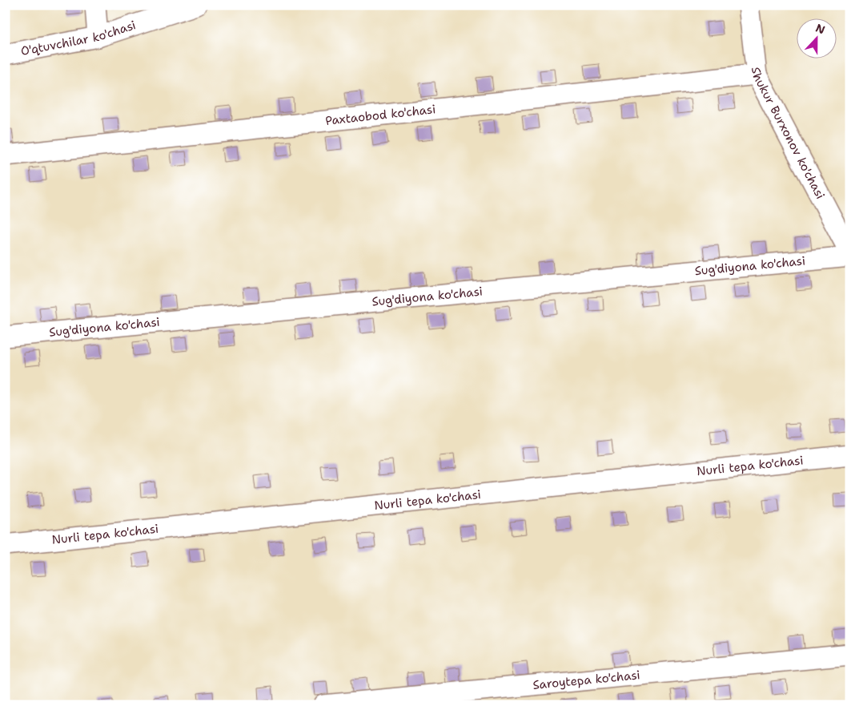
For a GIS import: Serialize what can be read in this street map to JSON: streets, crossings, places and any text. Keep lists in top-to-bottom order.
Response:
{
  "streets": {
    "street": [
      "O'qtuvchilar ko'chasi",
      "Paxtaobod ko'chasi",
      "Shukur Burxonov ko'chasi",
      "Sug'diyona ko'chasi",
      "Nurli tepa ko'chasi",
      "Saroytepa ko'chasi"
    ]
  },
  "crossings": [
    ["Paxtaobod ko'chasi", "Shukur Burxonov ko'chasi"]
  ],
  "north": "top"
}
